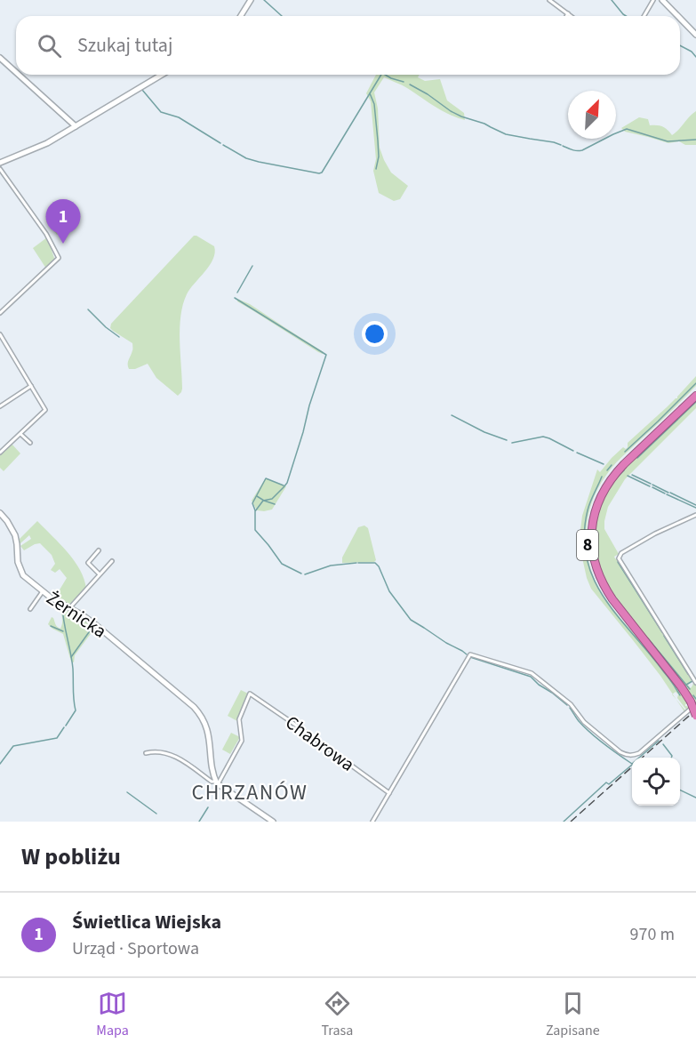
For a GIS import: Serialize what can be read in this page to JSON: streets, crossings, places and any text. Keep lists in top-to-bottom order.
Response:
{
  "streets": {
    "highway": ["8"],
    "street": ["Żernicka", "Chabrowa"]
  },
  "crossings": [
    ["Żernicka", "Chabrowa"]
  ],
  "districts": ["CHRZANÓW"],
  "north": "top right",
  "page": {
    "search": "Szukaj tutaj",
    "pins": "1",
    "heading": "W pobliżu",
    "list": [
      {
        "mark": "1",
        "name": "Świetlica Wiejska",
        "note": "Urząd · Sportowa",
        "value": "970 m"
      }
    ],
    "nav": ["Mapa", "Trasa", "Zapisane"]
  }
}
